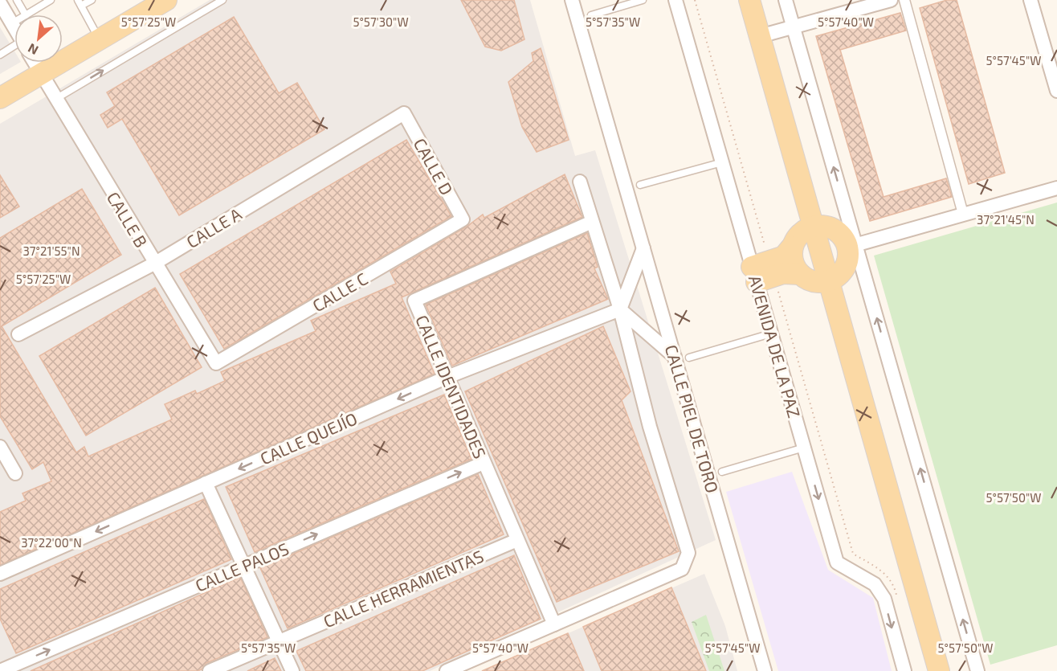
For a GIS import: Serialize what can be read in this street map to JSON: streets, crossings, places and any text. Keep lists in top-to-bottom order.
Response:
{
  "streets": {
    "street": [
      "CALLE D",
      "CALLE B",
      "CALLE A",
      "CALLE C",
      "AVENIDA DE LA PAZ",
      "CALLE IDENTIDADES",
      "CALLE PIEL DE TORO",
      "CALLE QUEJÍO",
      "CALLE PALOS",
      "CALLE HERRAMIENTAS"
    ]
  },
  "crossings": [
    ["CALLE D", "CALLE A"],
    ["CALLE D", "CALLE C"],
    ["CALLE B", "CALLE A"],
    ["CALLE B", "CALLE C"],
    ["CALLE IDENTIDADES", "CALLE QUEJÍO"],
    ["CALLE IDENTIDADES", "CALLE PALOS"],
    ["CALLE IDENTIDADES", "CALLE HERRAMIENTAS"]
  ],
  "one_way": ["CALLE QUEJÍO", "CALLE PALOS"],
  "north": "bottom left",
  "coordinates": [
    "5°57'25\"W",
    "5°57'30\"W",
    "5°57'35\"W",
    "5°57'40\"W",
    "5°57'45\"W",
    "37°21'45\"N",
    "37°21'55\"N",
    "5°57'50\"W",
    "37°22'00\"N"
  ]
}
